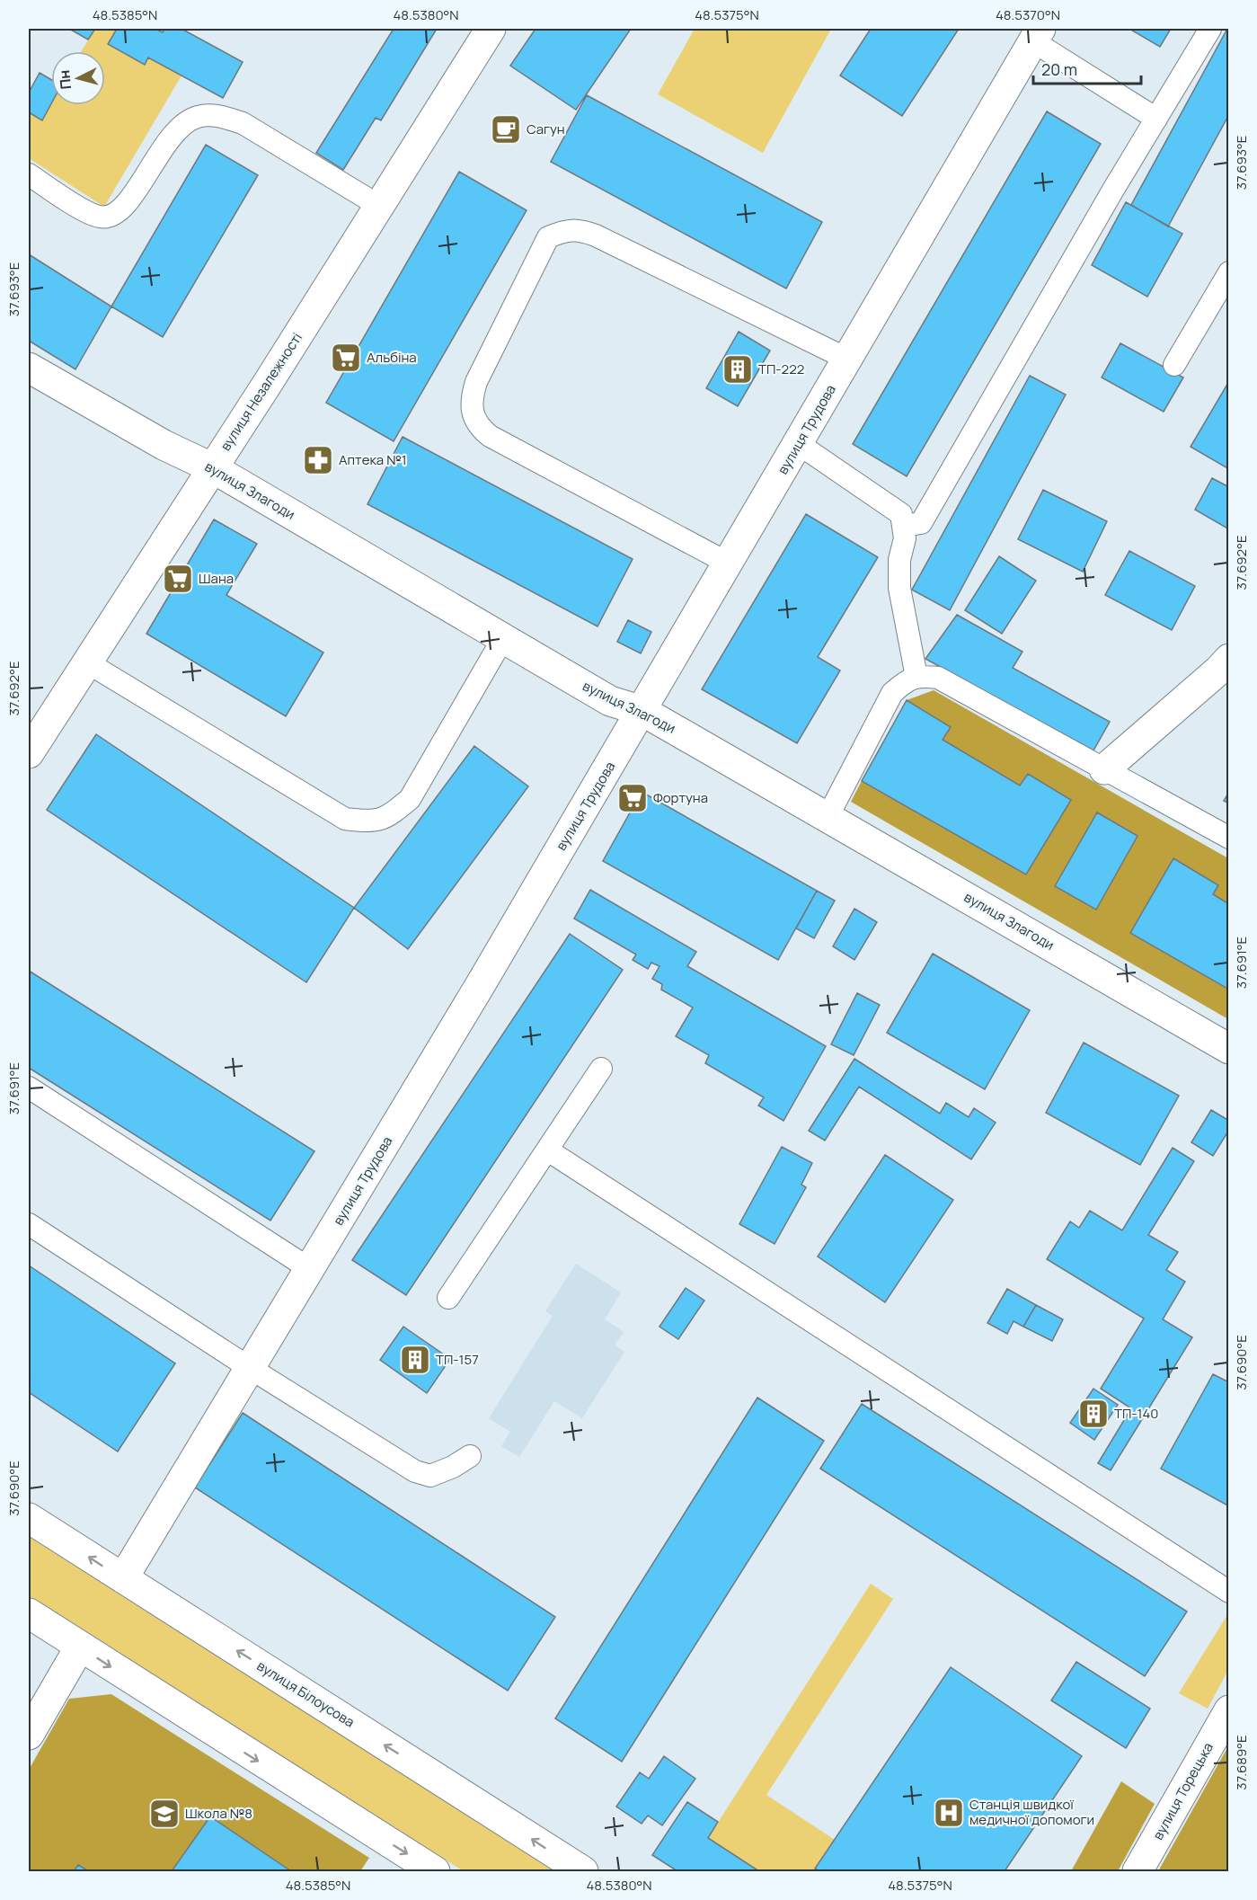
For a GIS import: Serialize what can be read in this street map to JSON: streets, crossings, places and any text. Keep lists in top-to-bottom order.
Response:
{
  "streets": {
    "street": [
      "вулиця Незалежності",
      "вулиця Трудова",
      "вулиця Злагоди",
      "вулиця Білоусова",
      "вулиця Торецька"
    ]
  },
  "crossings": [
    ["вулиця Незалежності", "вулиця Злагоди"],
    ["вулиця Трудова", "вулиця Злагоди"],
    ["вулиця Трудова", "вулиця Білоусова"]
  ],
  "places": {
    "cafe": ["Сагун"],
    "supermarket": ["Альбіна", "Шана", "Фортуна"],
    "building": ["ТП-222", "ТП-157", "ТП-140"],
    "pharmacy": ["Аптека №1"],
    "hospital": ["Станція швидкої медичної допомоги"],
    "school or university": ["Школа №8"]
  },
  "scale_bar": "20 m",
  "north": "left",
  "coordinates": [
    "48.5385°N",
    "48.5380°N",
    "48.5375°N",
    "48.5370°N",
    "37.693°E",
    "37.692°E",
    "37.691°E",
    "37.690°E",
    "37.689°E"
  ]
}
